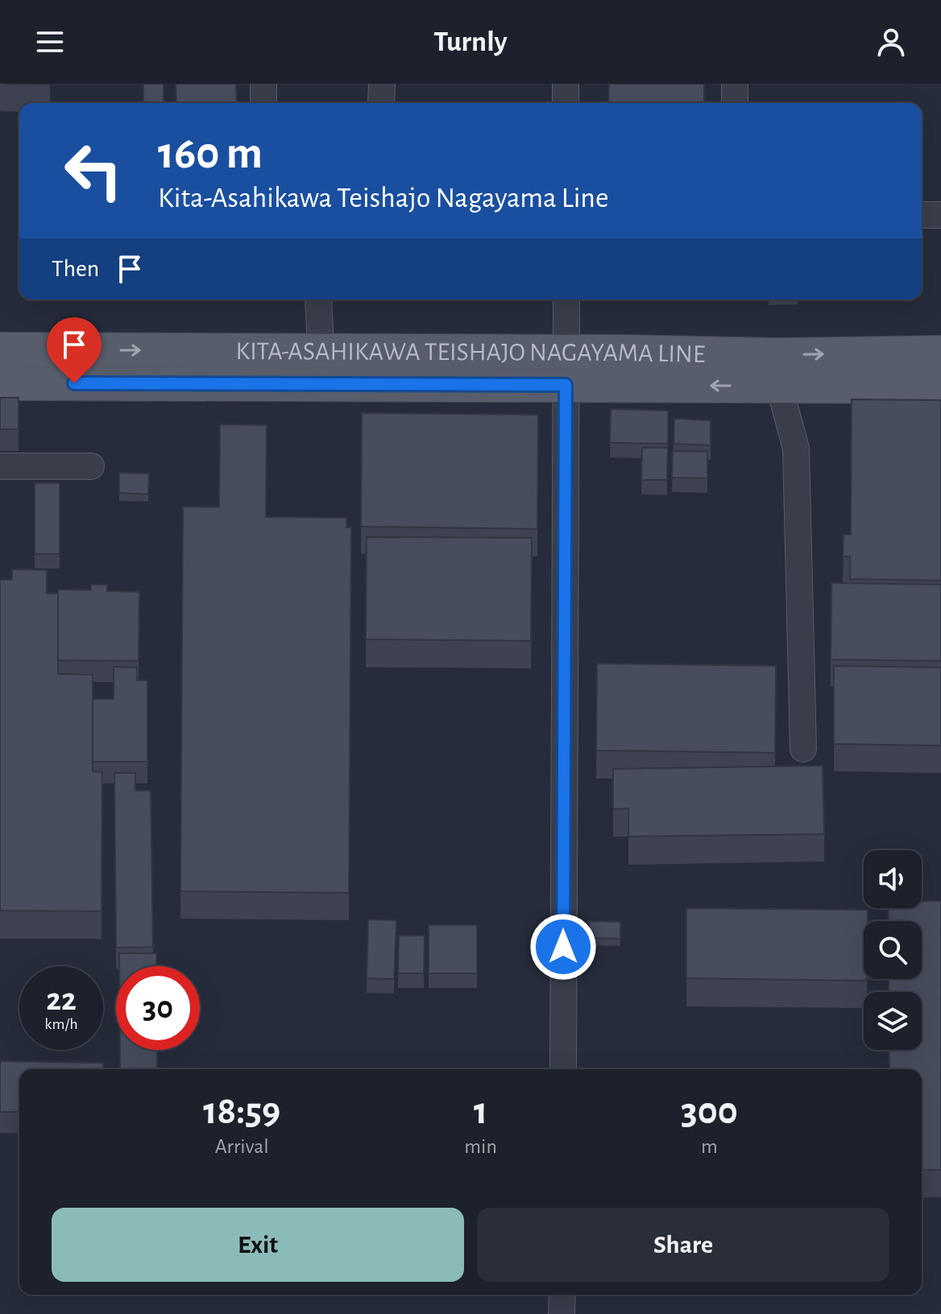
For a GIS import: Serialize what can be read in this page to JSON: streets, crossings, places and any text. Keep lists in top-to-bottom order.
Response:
{
  "streets": {
    "main road": ["KITA-ASAHIKAWA TEISHAJO NAGAYAMA LINE"]
  },
  "page": {
    "header": "Turnly",
    "turn": ["160 m", "Kita-Asahikawa Teishajo Nagayama Line"],
    "then": "Then",
    "speed": "22 km/h",
    "limit": "30",
    "eta": [
      "18:59",
      "Arrival",
      "1",
      "min",
      "300",
      "m"
    ],
    "buttons": ["Exit", "Share"]
  }
}
